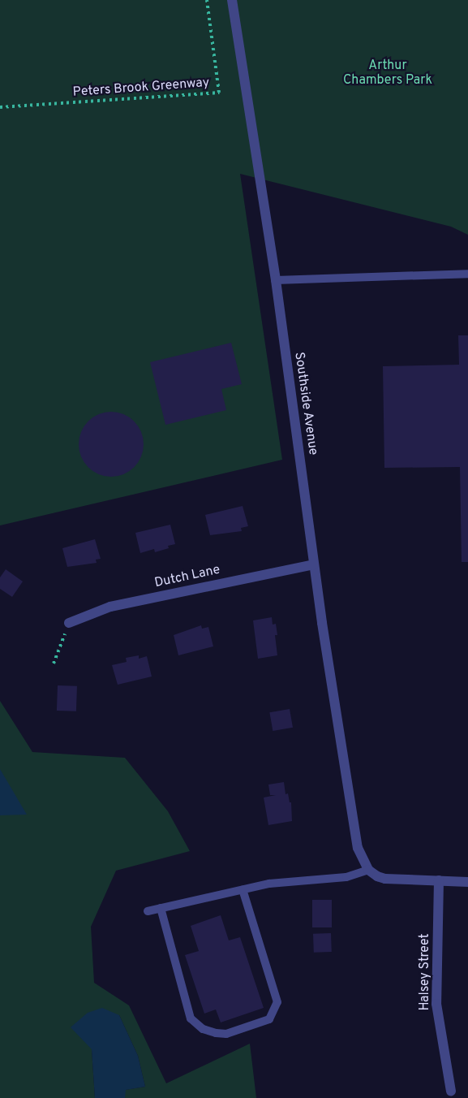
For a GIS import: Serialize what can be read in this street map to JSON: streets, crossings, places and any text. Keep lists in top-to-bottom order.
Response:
{
  "streets": {
    "street": ["Southside Avenue", "Dutch Lane", "Halsey Street"],
    "path": ["Peters Brook Greenway"]
  },
  "crossings": [
    ["Southside Avenue", "Dutch Lane"]
  ],
  "parks": ["Arthur Chambers Park"]
}
